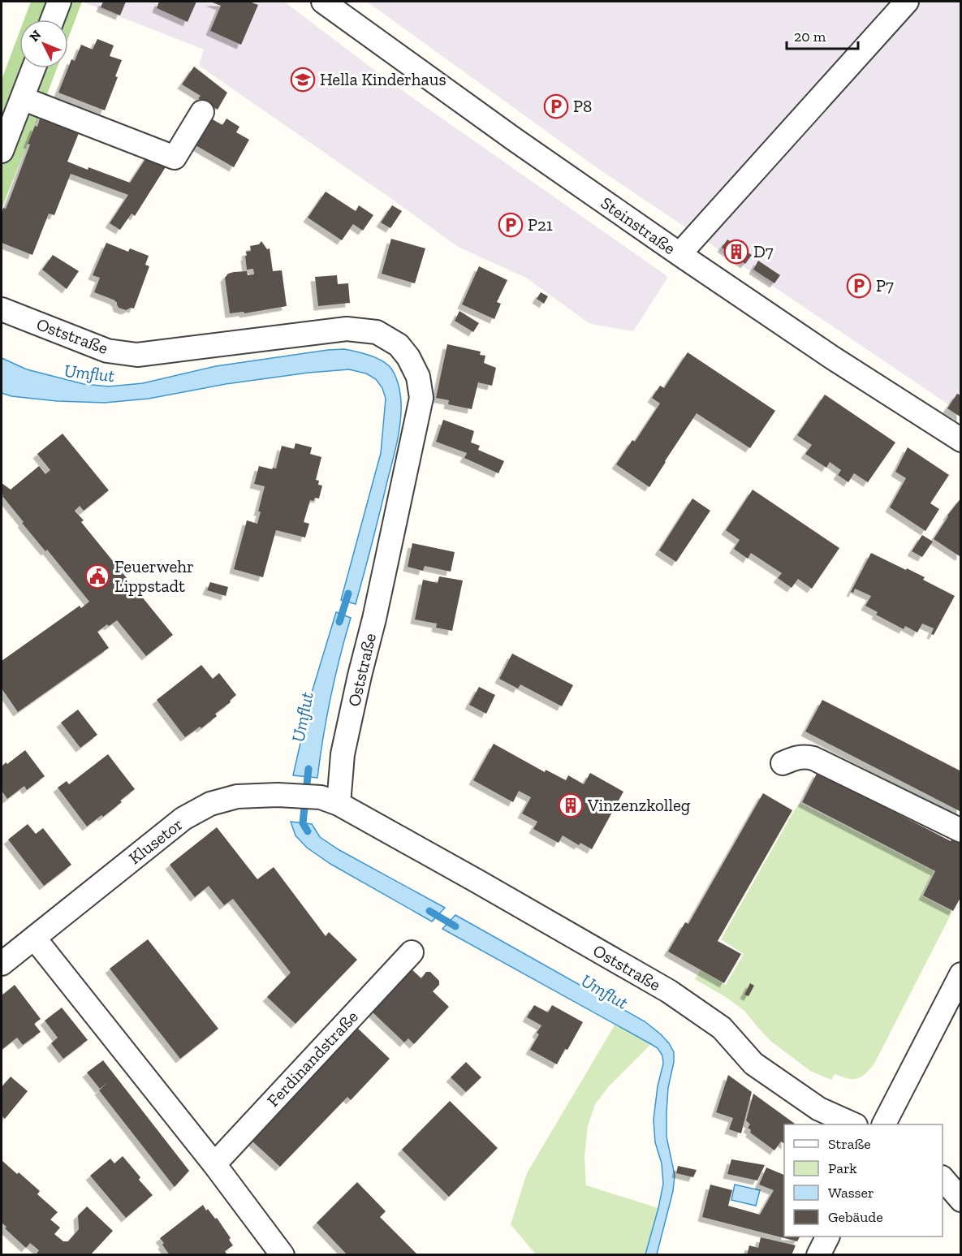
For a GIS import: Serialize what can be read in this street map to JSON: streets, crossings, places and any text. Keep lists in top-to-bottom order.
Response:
{
  "streets": {
    "street": [
      "Steinstraße",
      "Oststraße",
      "Klusetor",
      "Ferdinandstraße"
    ]
  },
  "crossings": [
    ["Oststraße", "Klusetor"]
  ],
  "water": ["Umflut"],
  "places": {
    "school or university": ["Hella Kinderhaus"],
    "parking": ["P8", "P21", "P7"],
    "building": ["D7", "Vinzenzkolleg"],
    "public building": ["Feuerwehr Lippstadt"]
  },
  "legend": [
    "Straße",
    "Park",
    "Wasser",
    "Gebäude"
  ],
  "scale_bar": "20 m",
  "north": "top left"
}
